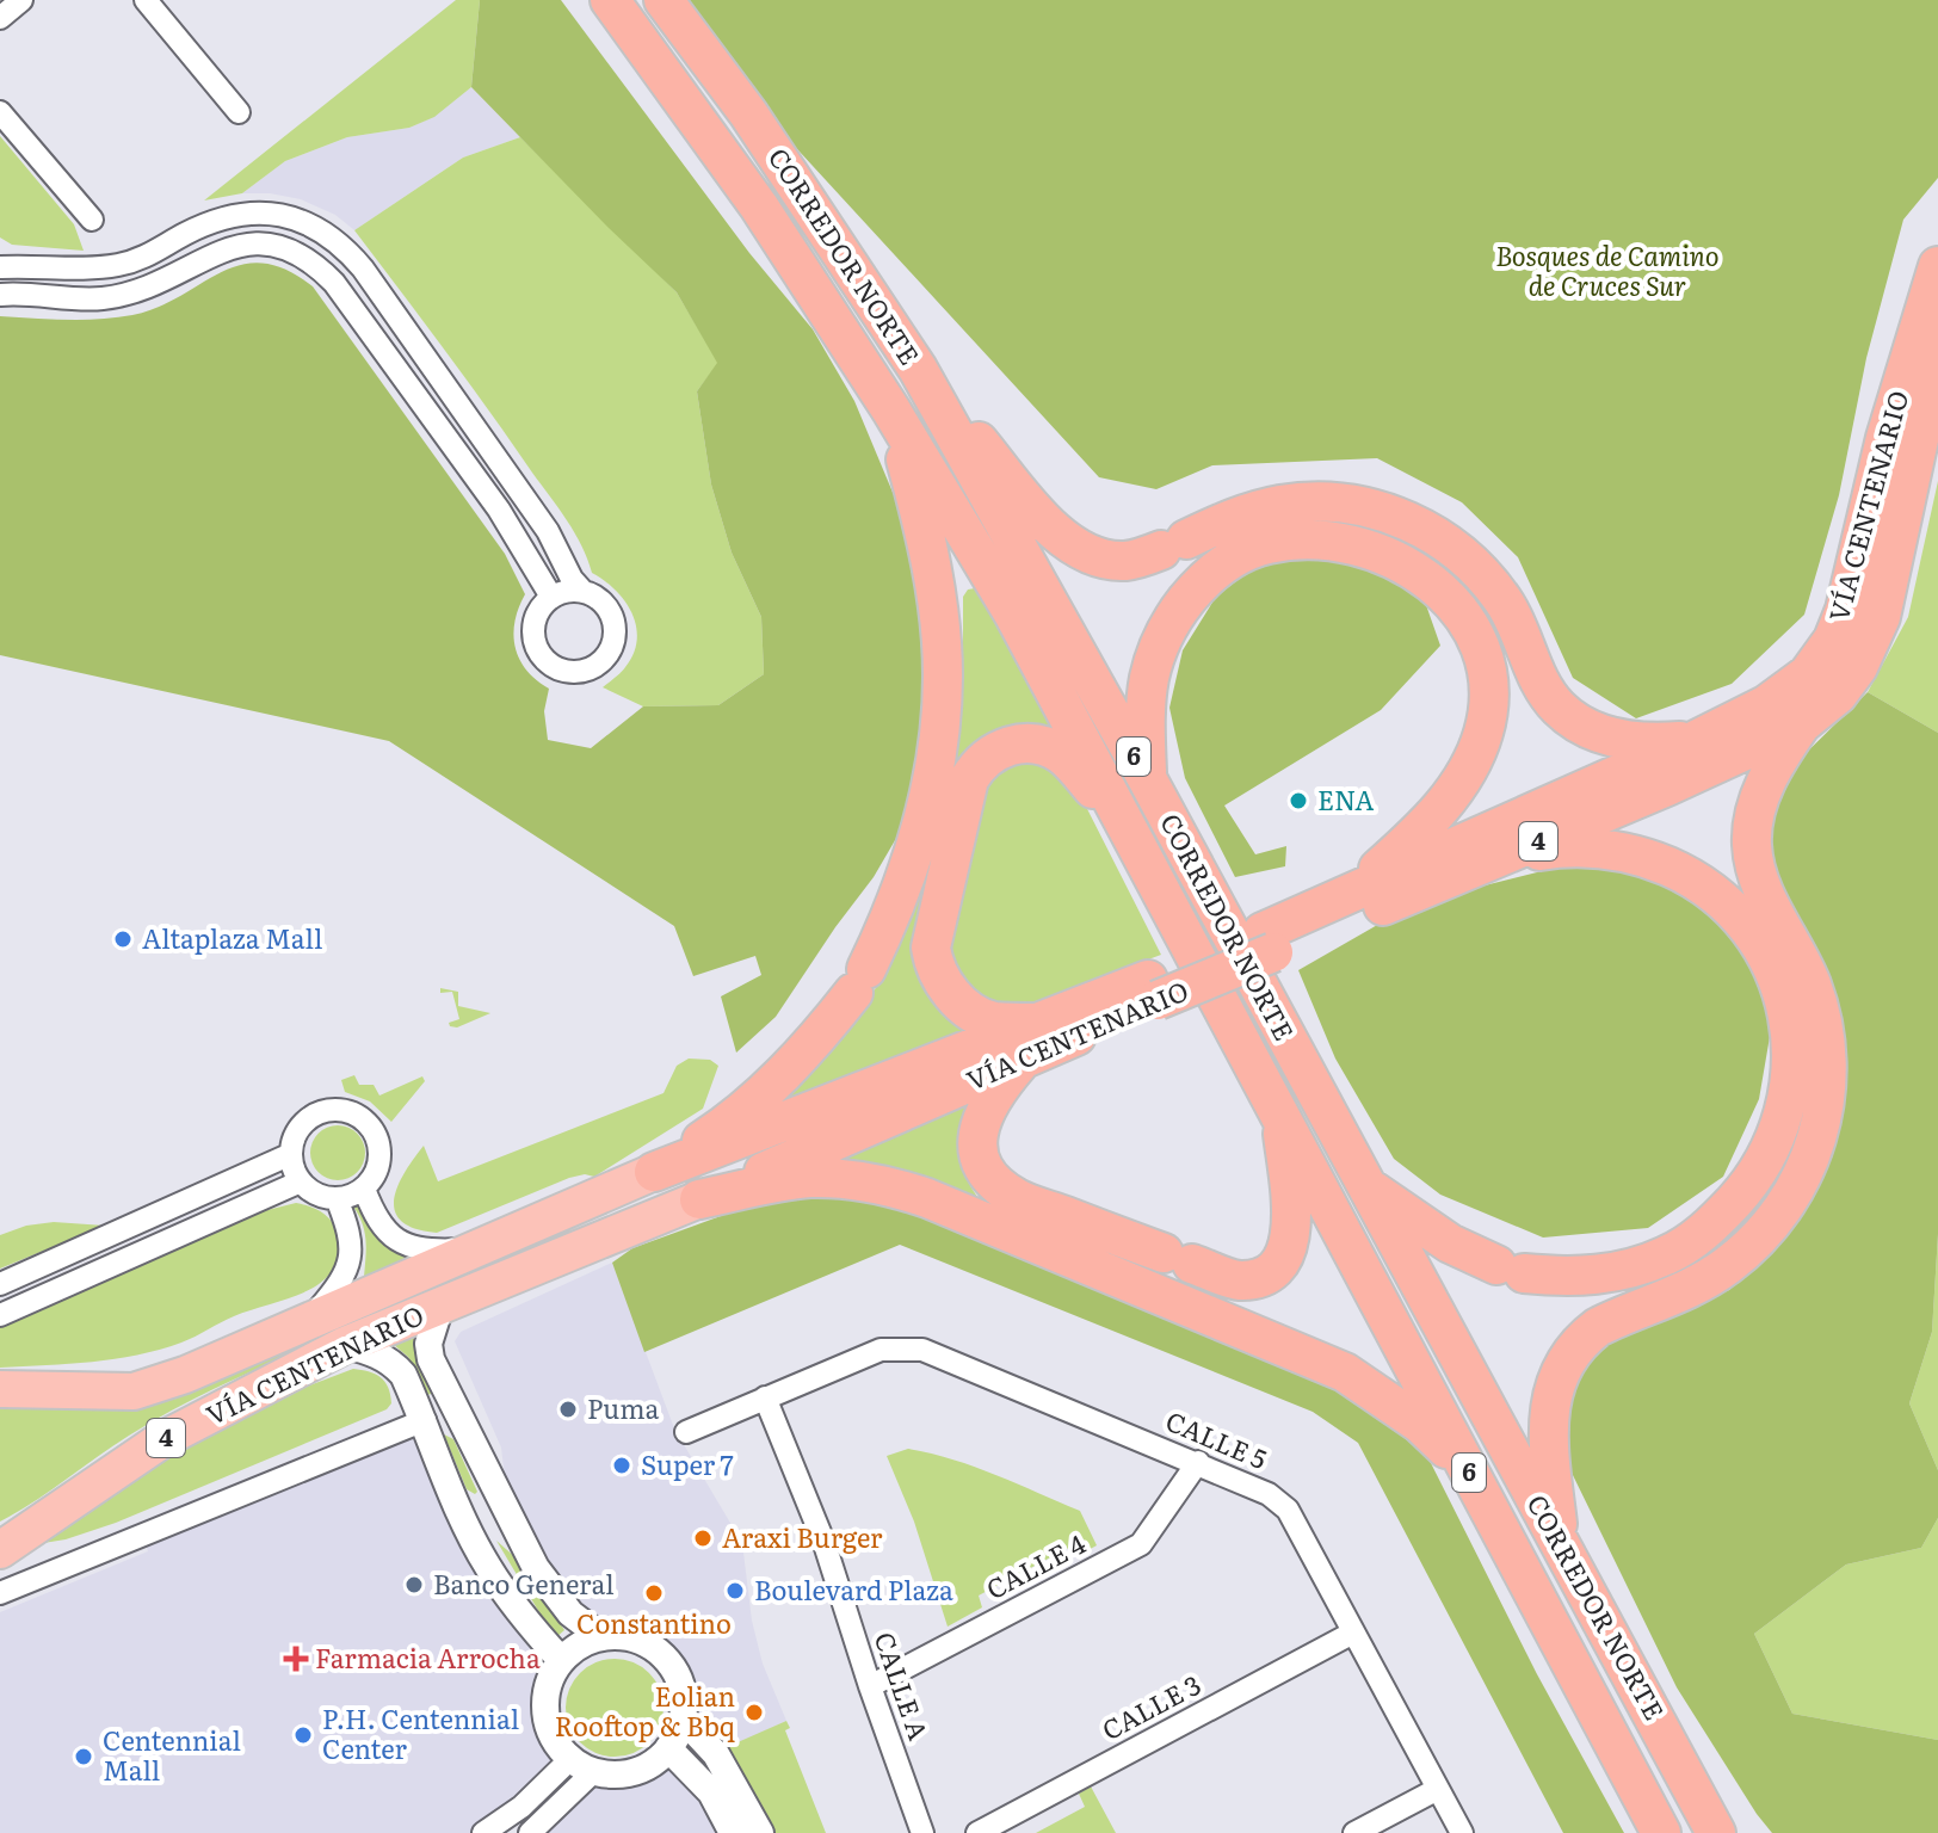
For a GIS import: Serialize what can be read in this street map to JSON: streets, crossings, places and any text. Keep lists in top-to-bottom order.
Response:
{
  "streets": {
    "highway": [
      "CORREDOR NORTE",
      "VÍA CENTENARIO",
      "6",
      "4"
    ],
    "street": [
      "CALLE 5",
      "CALLE 4",
      "CALLE A",
      "CALLE 3"
    ]
  },
  "crossings": [
    ["CALLE 5", "CALLE 4"],
    ["CALLE 5", "CALLE A"],
    ["CALLE 5", "CALLE 3"],
    ["CALLE 4", "CALLE A"]
  ],
  "parks": ["Bosques de Camino de Cruces Sur"],
  "places": {
    "other": [
      "ENA",
      "Altaplaza Mall",
      "Puma",
      "Super 7",
      "Araxi Burger",
      "Banco General",
      "Boulevard Plaza",
      "Constantino",
      "Eolian Rooftop & Bbq",
      "P.H. Centennial Center",
      "Centennial Mall"
    ],
    "health": ["Farmacia Arrocha"]
  }
}
